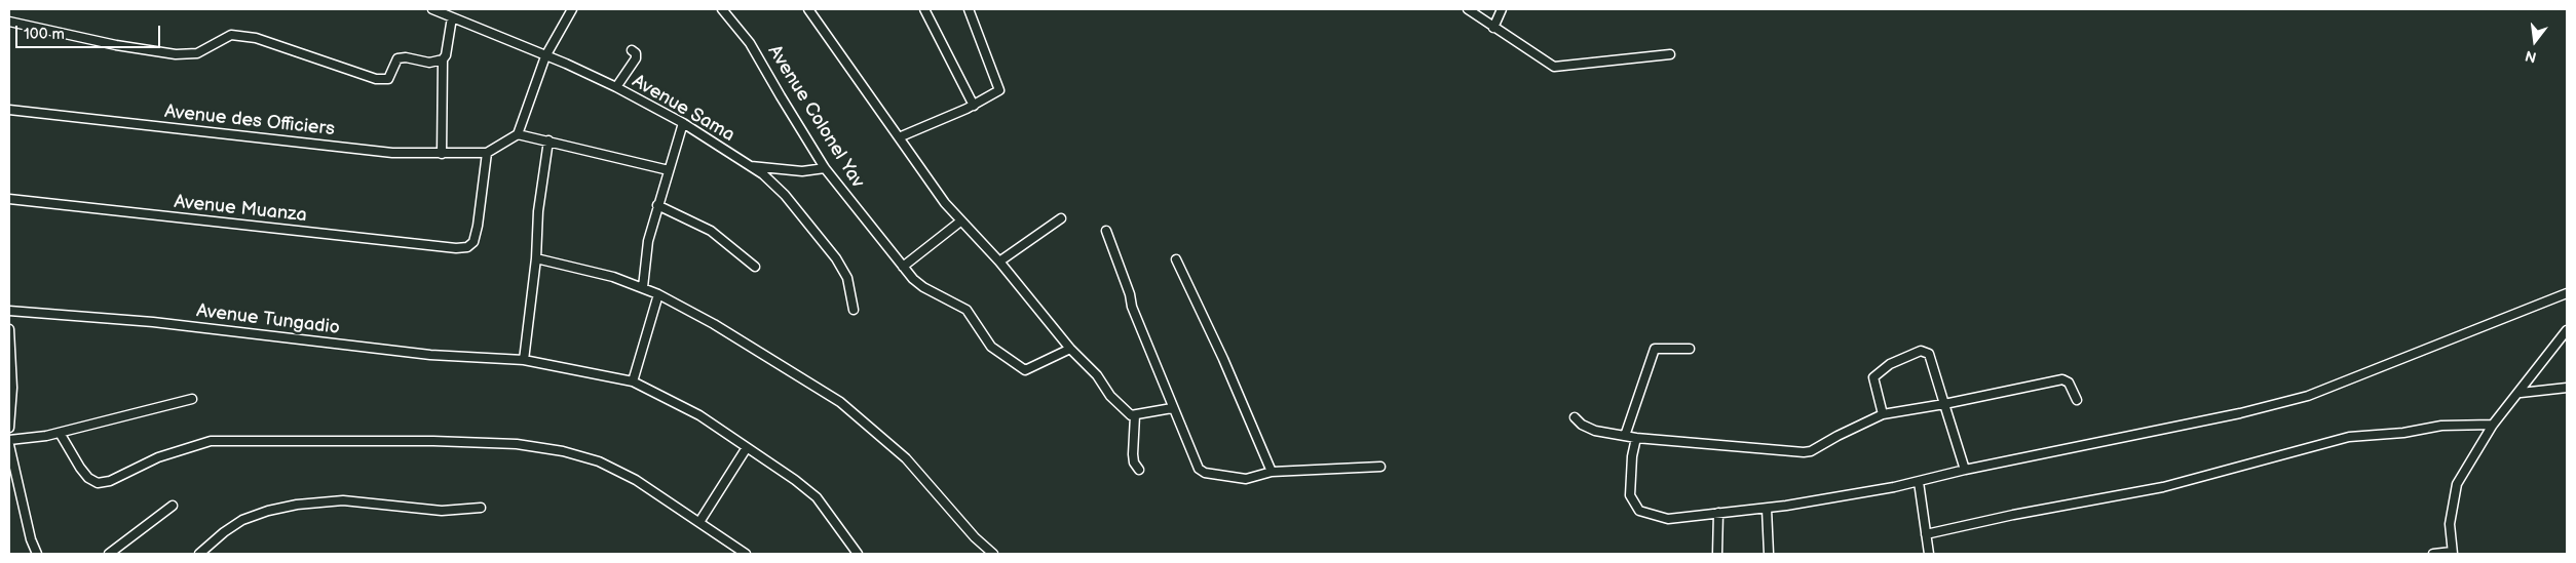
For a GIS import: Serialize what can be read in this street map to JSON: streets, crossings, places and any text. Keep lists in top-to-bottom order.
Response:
{
  "streets": {
    "street": [
      "Avenue Sama",
      "Avenue Colonel Yav",
      "Avenue des Officiers",
      "Avenue Muanza",
      "Avenue Tungadio"
    ]
  },
  "crossings": [
    ["Avenue des Officiers", "Avenue Muanza"]
  ],
  "scale_bar": "100 m",
  "north": "bottom"
}
